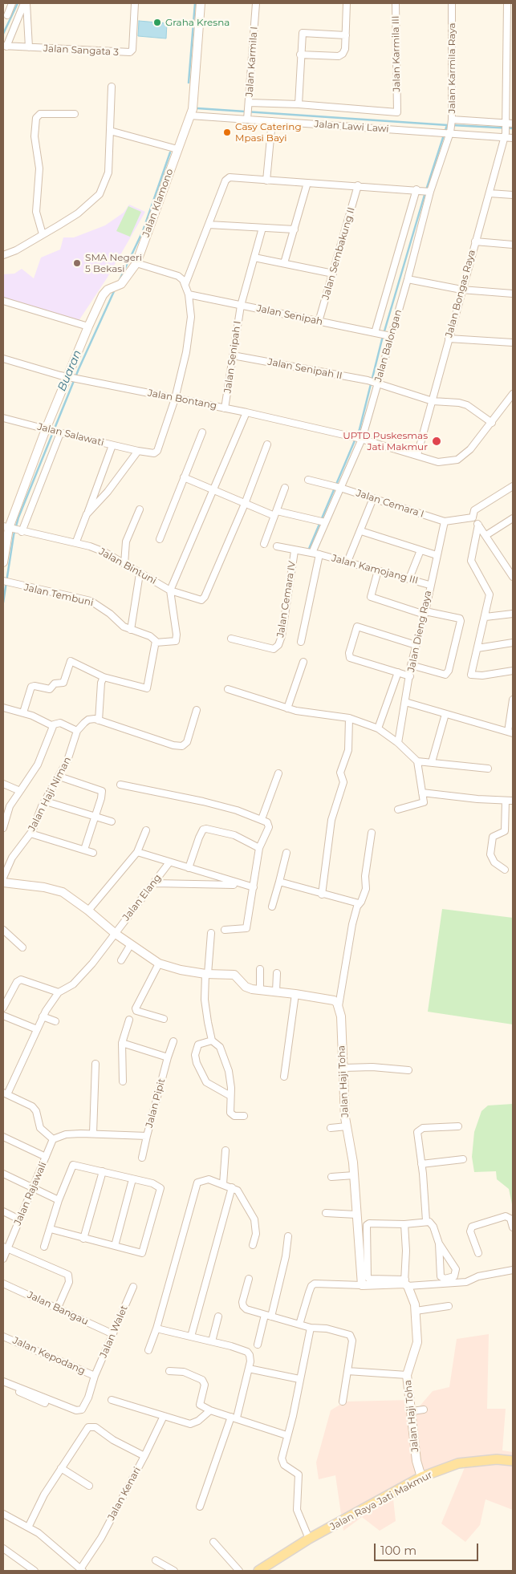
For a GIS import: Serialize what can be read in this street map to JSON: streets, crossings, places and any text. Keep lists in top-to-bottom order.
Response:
{
  "streets": {
    "main road": ["Jalan Raya Jati Makmur"],
    "street": [
      "Jalan Sangata 3",
      "Jalan Karmila III",
      "Jalan Karmila I",
      "Jalan Karmila Raya",
      "Jalan Lawi Lawi",
      "Jalan Klamono",
      "Jalan Sembakung II",
      "Jalan Bongas Raya",
      "Jalan Senipah",
      "Jalan Balongan",
      "Jalan Senipah I",
      "Jalan Senipah II",
      "Jalan Bontang",
      "Jalan Salawati",
      "Jalan Cemara I",
      "Jalan Bintuni",
      "Jalan Kamojang III",
      "Jalan Tembuni",
      "Jalan Cemara IV",
      "Jalan Dieng Raya",
      "Jalan Haji Niman",
      "Jalan Elang",
      "Jalan Haji Toha",
      "Jalan Pipit",
      "Jalan Rajawali",
      "Jalan Bangau",
      "Jalan Walet",
      "Jalan Kepodang",
      "Jalan Kenari"
    ]
  },
  "crossings": [
    ["Jalan Karmila I", "Jalan Lawi Lawi"],
    ["Jalan Karmila Raya", "Jalan Lawi Lawi"],
    ["Jalan Karmila Raya", "Jalan Balongan"],
    ["Jalan Lawi Lawi", "Jalan Klamono"],
    ["Jalan Lawi Lawi", "Jalan Bongas Raya"],
    ["Jalan Lawi Lawi", "Jalan Balongan"],
    ["Jalan Klamono", "Jalan Bontang"],
    ["Jalan Klamono", "Jalan Salawati"],
    ["Jalan Klamono", "Jalan Bintuni"],
    ["Jalan Sembakung II", "Jalan Senipah"],
    ["Jalan Bongas Raya", "Jalan Senipah II"],
    ["Jalan Bongas Raya", "Jalan Bontang"],
    ["Jalan Senipah", "Jalan Balongan"],
    ["Jalan Senipah", "Jalan Senipah I"],
    ["Jalan Balongan", "Jalan Senipah II"],
    ["Jalan Balongan", "Jalan Bontang"],
    ["Jalan Balongan", "Jalan Cemara I"],
    ["Jalan Balongan", "Jalan Kamojang III"],
    ["Jalan Senipah I", "Jalan Senipah II"],
    ["Jalan Senipah I", "Jalan Bontang"],
    ["Jalan Senipah II", "Jalan Bontang"],
    ["Jalan Bontang", "Jalan Salawati"],
    ["Jalan Cemara I", "Jalan Dieng Raya"],
    ["Jalan Kamojang III", "Jalan Cemara IV"],
    ["Jalan Kamojang III", "Jalan Dieng Raya"],
    ["Jalan Haji Toha", "Jalan Raya Jati Makmur"],
    ["Jalan Pipit", "Jalan Rajawali"],
    ["Jalan Bangau", "Jalan Walet"],
    ["Jalan Walet", "Jalan Kepodang"]
  ],
  "water": ["Buaran"],
  "places": [
    "Graha Kresna",
    "Casy Catering Mpasi Bayi",
    "SMA Negeri 5 Bekasi",
    "UPTD Puskesmas Jati Makmur"
  ],
  "scale_bar": "100 m"
}
